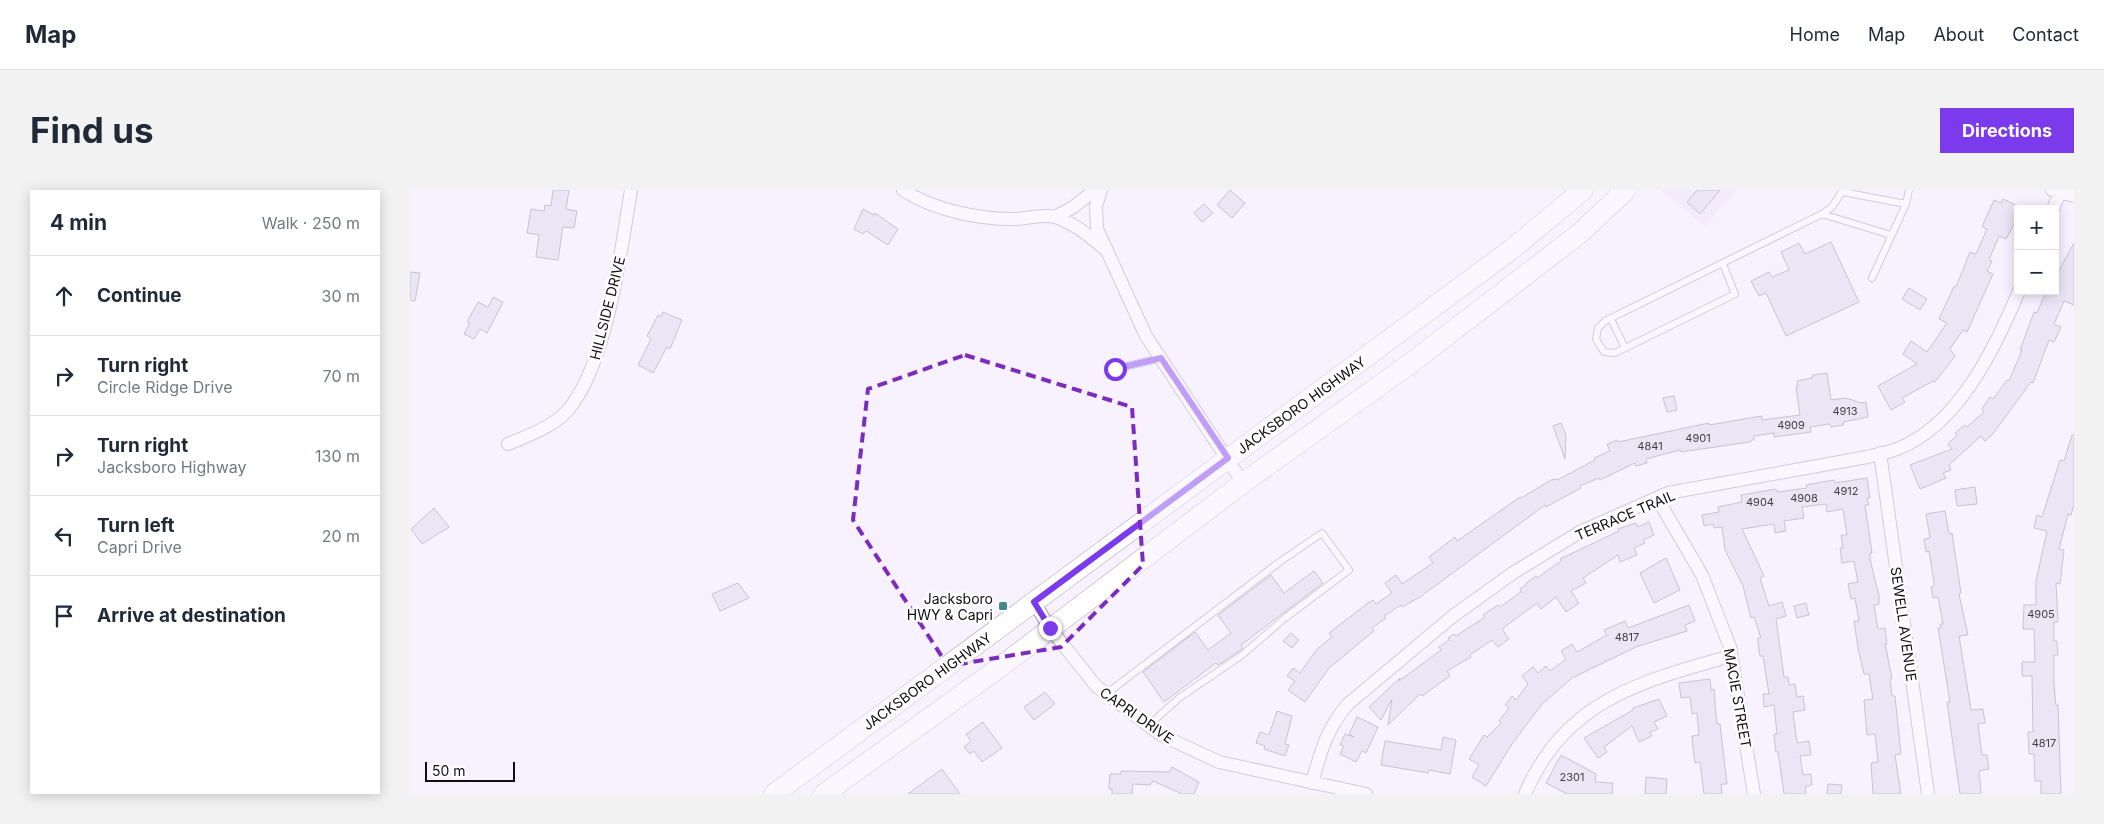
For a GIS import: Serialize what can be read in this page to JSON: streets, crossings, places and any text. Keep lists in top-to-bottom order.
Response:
{
  "streets": {
    "main road": ["JACKSBORO HIGHWAY"],
    "street": [
      "HILLSIDE DRIVE",
      "TERRACE TRAIL",
      "SEWELL AVENUE",
      "MACIE STREET",
      "CAPRI DRIVE"
    ]
  },
  "crossings": [
    ["JACKSBORO HIGHWAY", "CAPRI DRIVE"],
    ["TERRACE TRAIL", "SEWELL AVENUE"],
    ["TERRACE TRAIL", "MACIE STREET"],
    ["TERRACE TRAIL", "CAPRI DRIVE"]
  ],
  "places": {
    "transit": ["Jacksboro HWY & Capri"]
  },
  "house_numbers": [
    "4913",
    "4909",
    "4901",
    "4841",
    "4912",
    "4908",
    "4904",
    "4905",
    "4817",
    "4817",
    "2301"
  ],
  "scale_bar": "50 m",
  "page": {
    "header": "Map",
    "nav": [
      "Home",
      "Map",
      "About",
      "Contact"
    ],
    "buttons": "Directions",
    "title": "Find us",
    "heading": ["4 min", "Walk · 250 m"],
    "map_buttons": ["+", "−"],
    "list": [
      ["Continue", "30 m"],
      ["Turn right", "Circle Ridge Drive", "70 m"],
      ["Turn right", "Jacksboro Highway", "130 m"],
      ["Turn left", "Capri Drive", "20 m"],
      "Arrive at destination"
    ],
    "scale": "50 m"
  }
}
